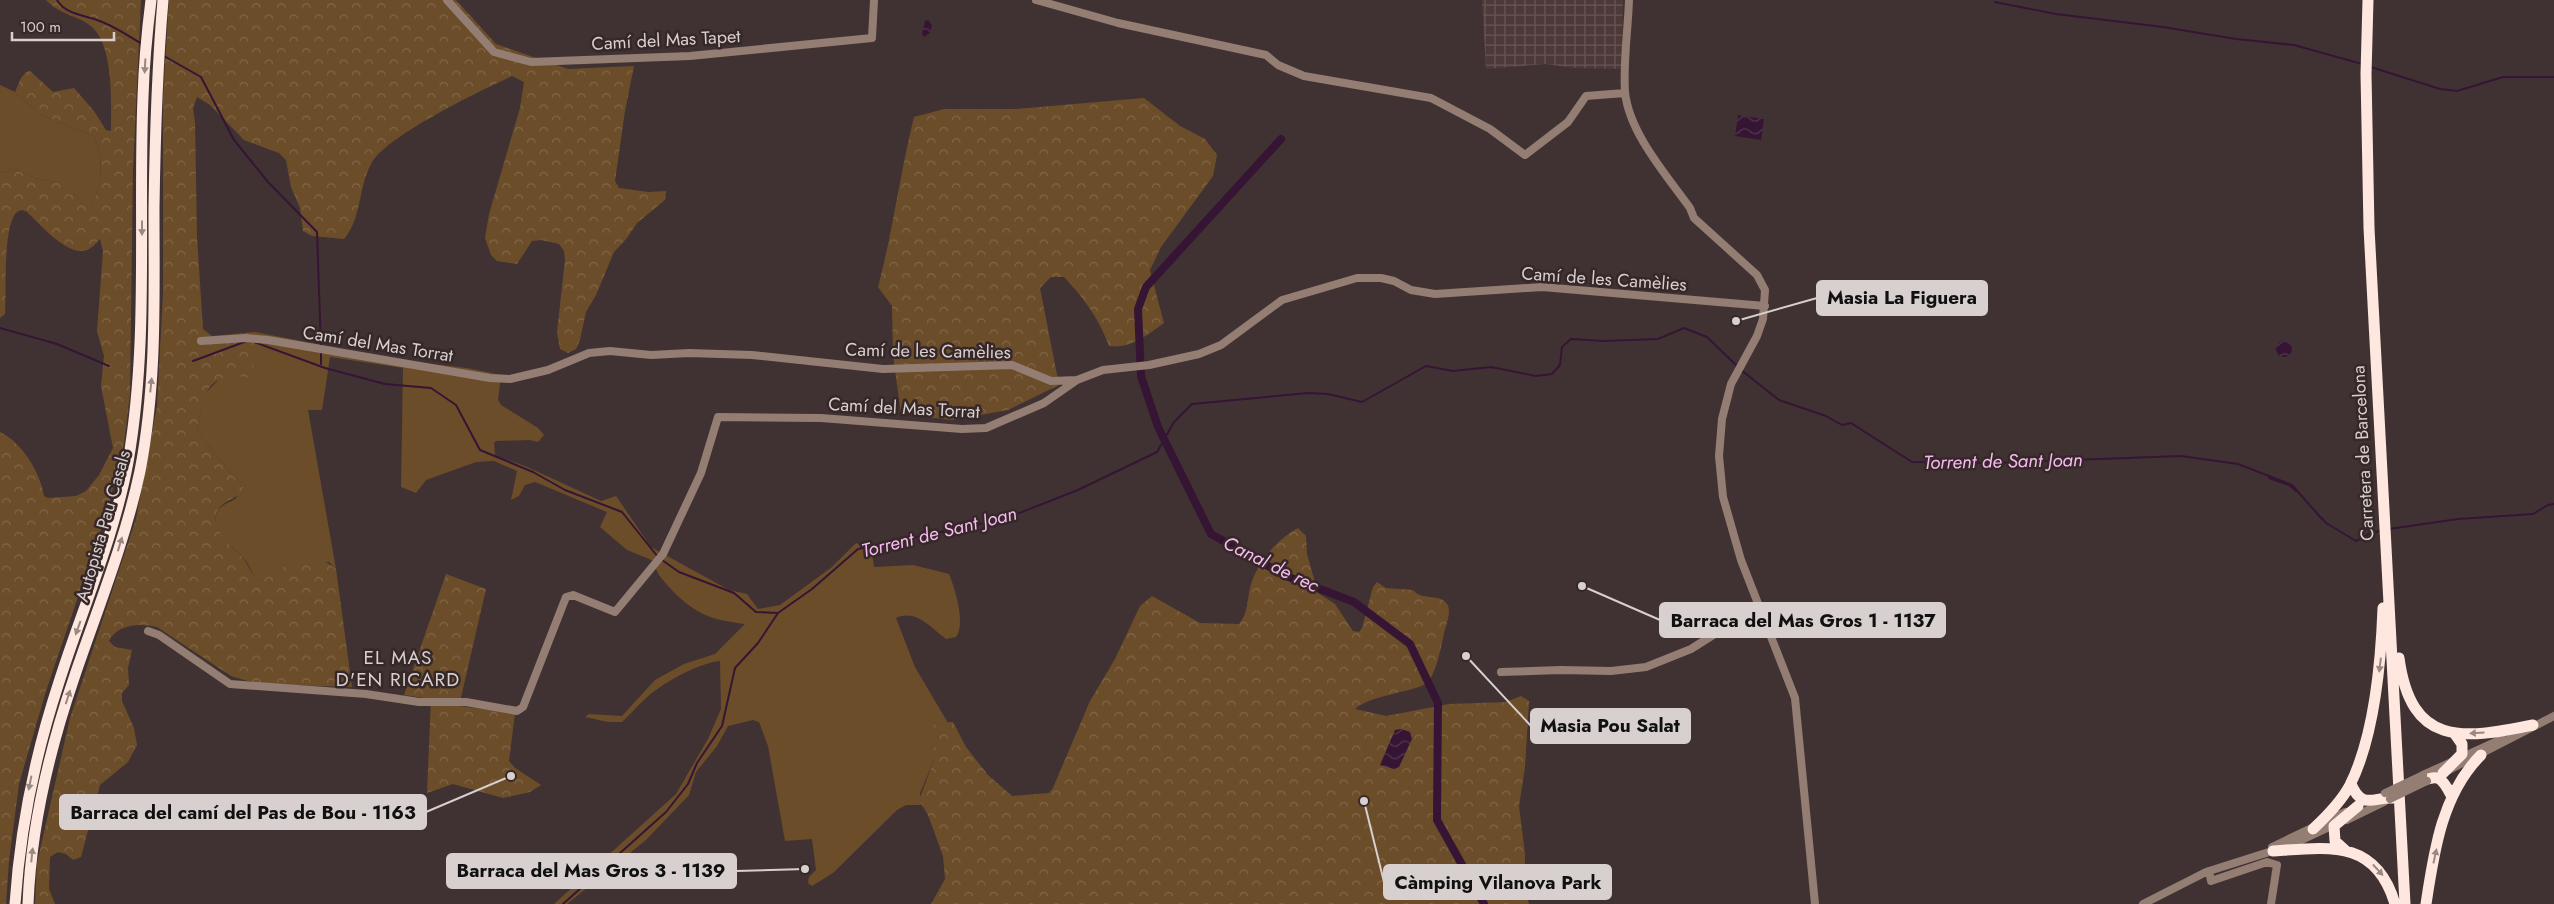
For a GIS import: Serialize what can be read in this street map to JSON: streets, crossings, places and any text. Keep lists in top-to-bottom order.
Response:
{
  "streets": {
    "highway": ["Carretera de Barcelona", "Autopista Pau Casals"],
    "street": ["Camí del Mas Tapet", "Camí de les Camèlies", "Camí del Mas Torrat"]
  },
  "crossings": [
    ["Camí de les Camèlies", "Camí del Mas Torrat"]
  ],
  "districts": ["EL MAS D'EN RICARD"],
  "water": ["Torrent de Sant Joan", "Canal de rec"],
  "places": [
    "Masia La Figuera",
    "Barraca del Mas Gros 1 - 1137",
    "Masia Pou Salat",
    "Barraca del camí del Pas de Bou - 1163",
    "Càmping Vilanova Park",
    "Barraca del Mas Gros 3 - 1139"
  ],
  "scale_bar": "100 m"
}
